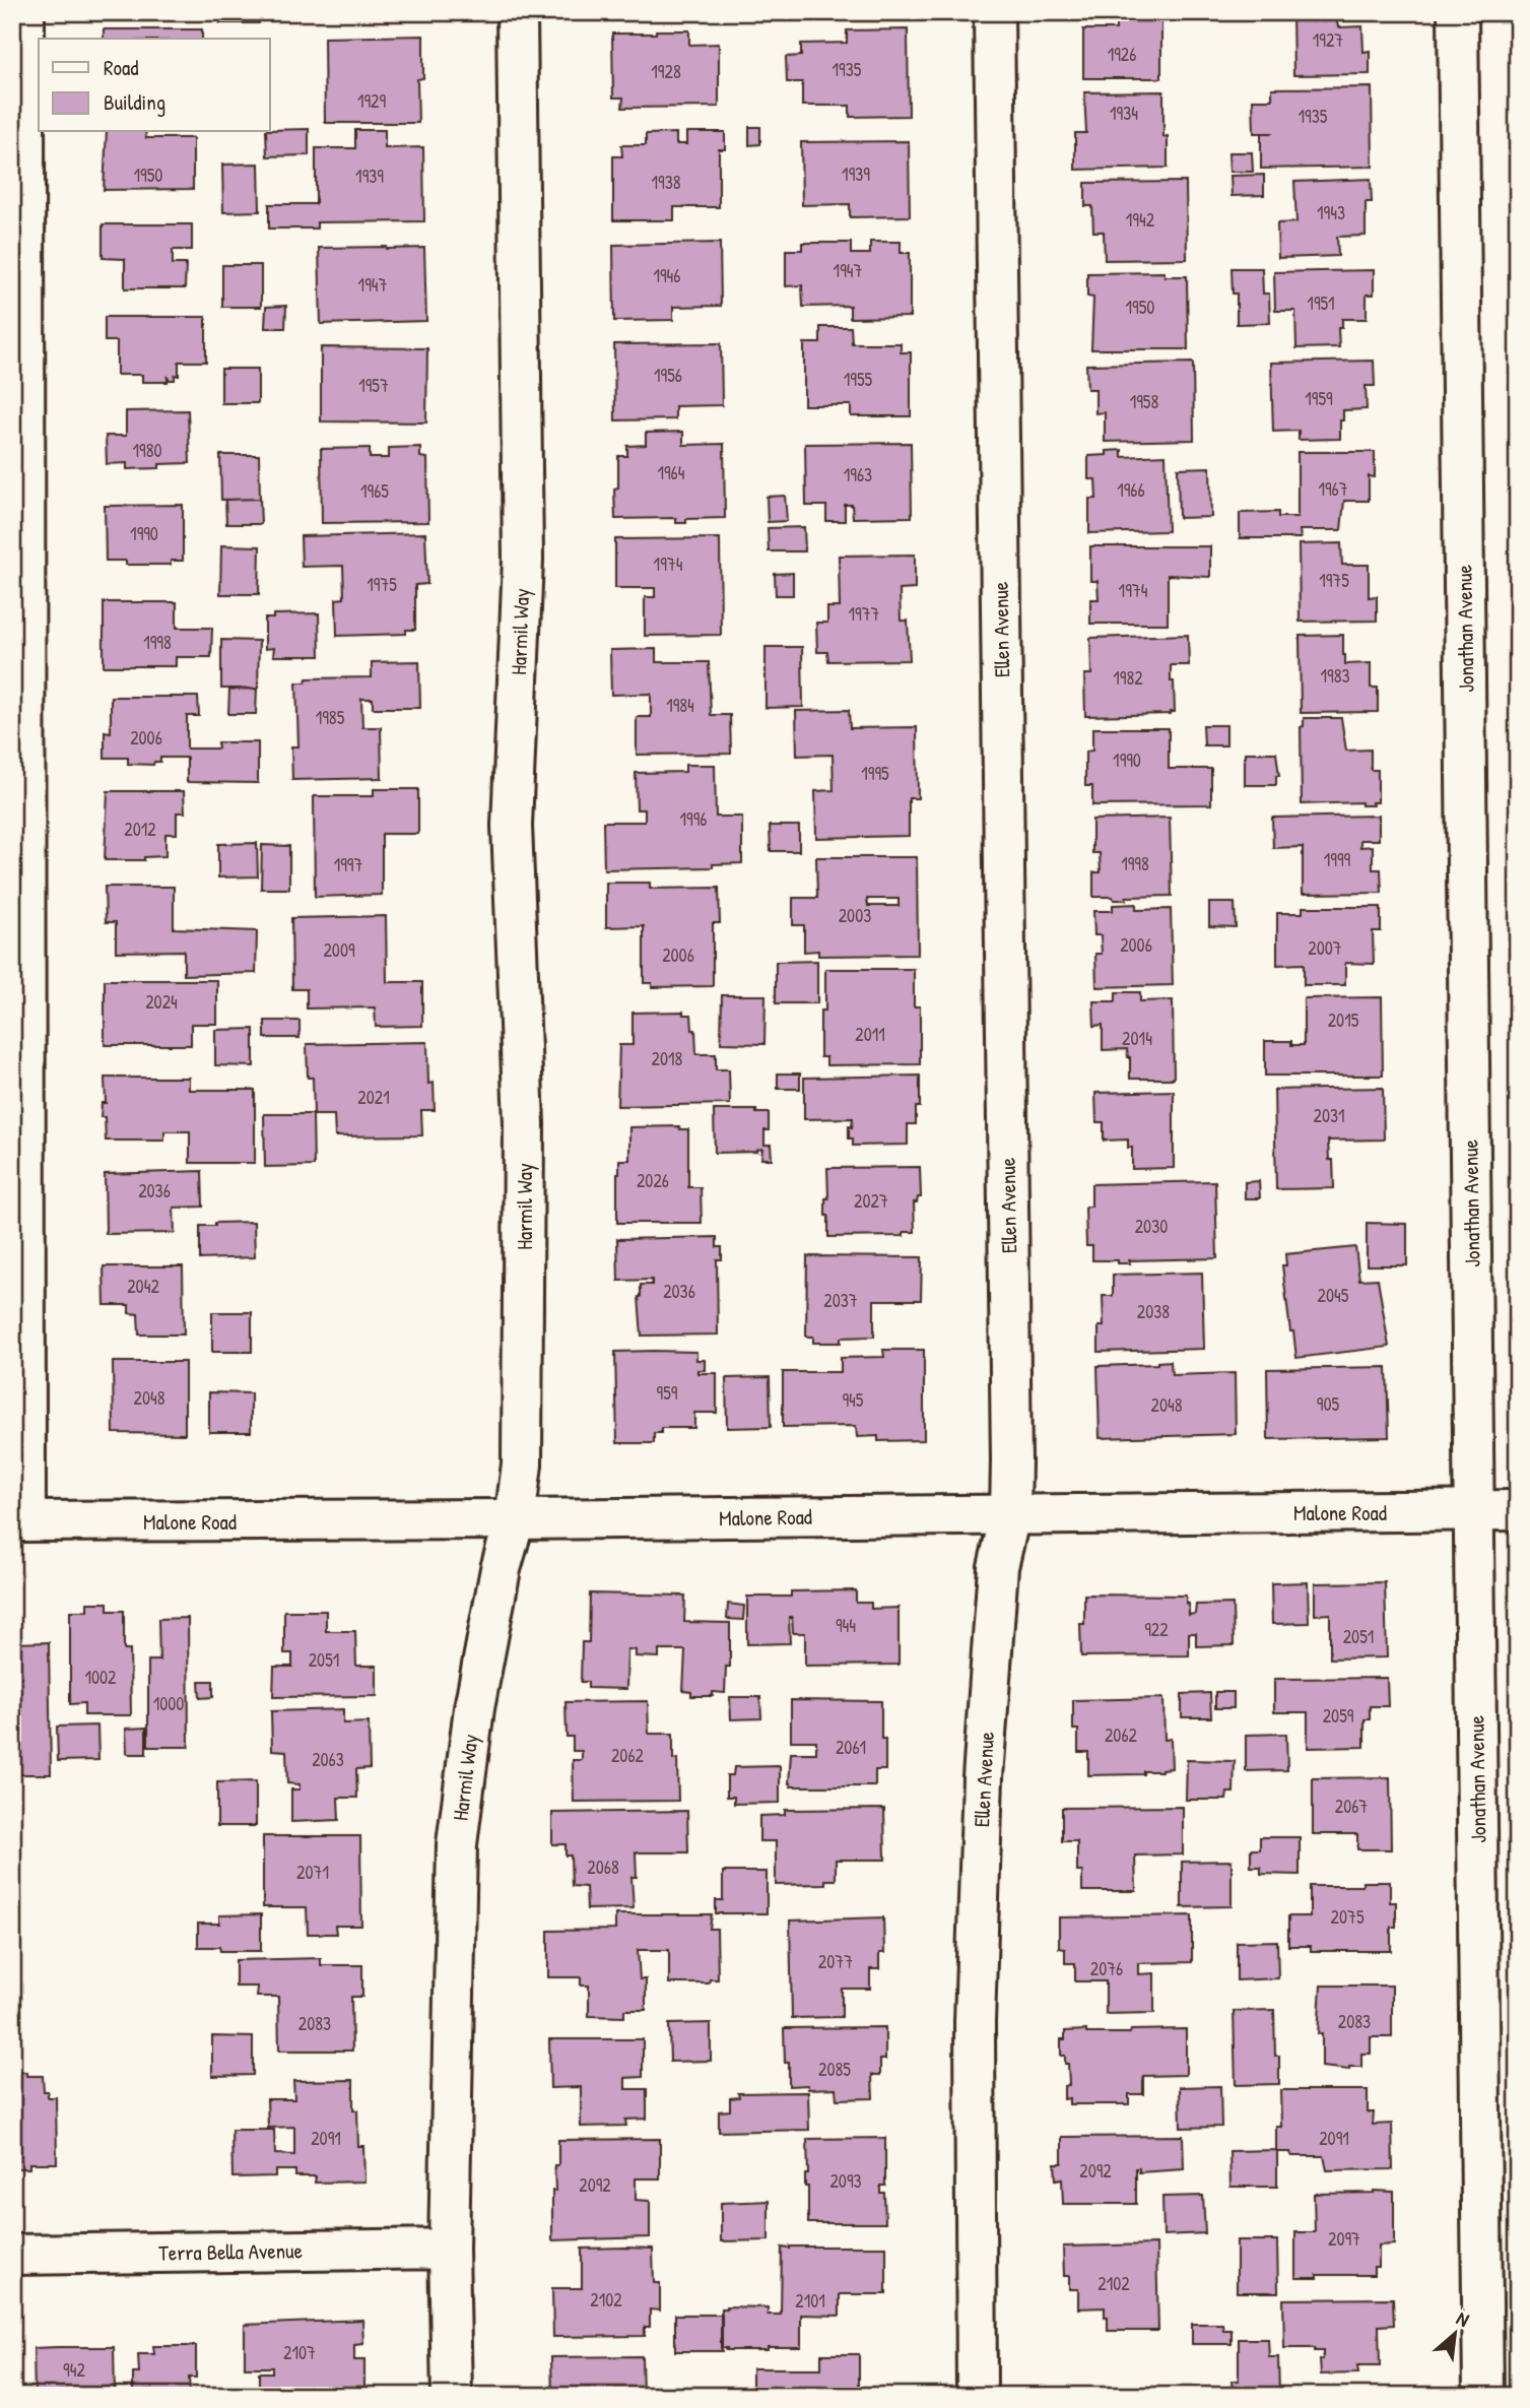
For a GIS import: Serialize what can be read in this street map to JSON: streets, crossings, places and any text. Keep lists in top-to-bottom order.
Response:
{
  "streets": {
    "street": [
      "Jonathan Avenue",
      "Ellen Avenue",
      "Harmil Way",
      "Malone Road",
      "Terra Bella Avenue"
    ]
  },
  "crossings": [
    ["Jonathan Avenue", "Malone Road"],
    ["Ellen Avenue", "Malone Road"],
    ["Harmil Way", "Malone Road"],
    ["Harmil Way", "Terra Bella Avenue"]
  ],
  "house_numbers": [
    "1927",
    "1926",
    "1935",
    "1928",
    "1929",
    "1934",
    "1935",
    "1939",
    "1950",
    "1939",
    "1938",
    "1943",
    "1942",
    "1947",
    "1946",
    "1947",
    "1951",
    "1950",
    "1956",
    "1955",
    "1957",
    "1959",
    "1958",
    "1980",
    "1964",
    "1963",
    "1967",
    "1966",
    "1965",
    "1990",
    "1974",
    "1975",
    "1975",
    "1974",
    "1977",
    "1998",
    "1983",
    "1982",
    "1984",
    "1985",
    "2006",
    "1990",
    "1995",
    "1996",
    "2012",
    "1999",
    "1998",
    "1997",
    "2003",
    "2006",
    "2007",
    "2009",
    "2006",
    "2024",
    "2015",
    "2011",
    "2014",
    "2018",
    "2021",
    "2031",
    "2026",
    "2036",
    "2027",
    "2030",
    "2042",
    "2036",
    "2045",
    "2037",
    "2038",
    "959",
    "2048",
    "945",
    "905",
    "2048",
    "944",
    "922",
    "2051",
    "2051",
    "1002",
    "1000",
    "2059",
    "2062",
    "2061",
    "2062",
    "2063",
    "2067",
    "2068",
    "2071",
    "2075",
    "2077",
    "2076",
    "2083",
    "2083",
    "2085",
    "2091",
    "2091",
    "2092",
    "2093",
    "2092",
    "2097",
    "2102",
    "2102",
    "2101",
    "2107",
    "942"
  ],
  "legend": ["Road", "Building"],
  "north": "top right"
}
